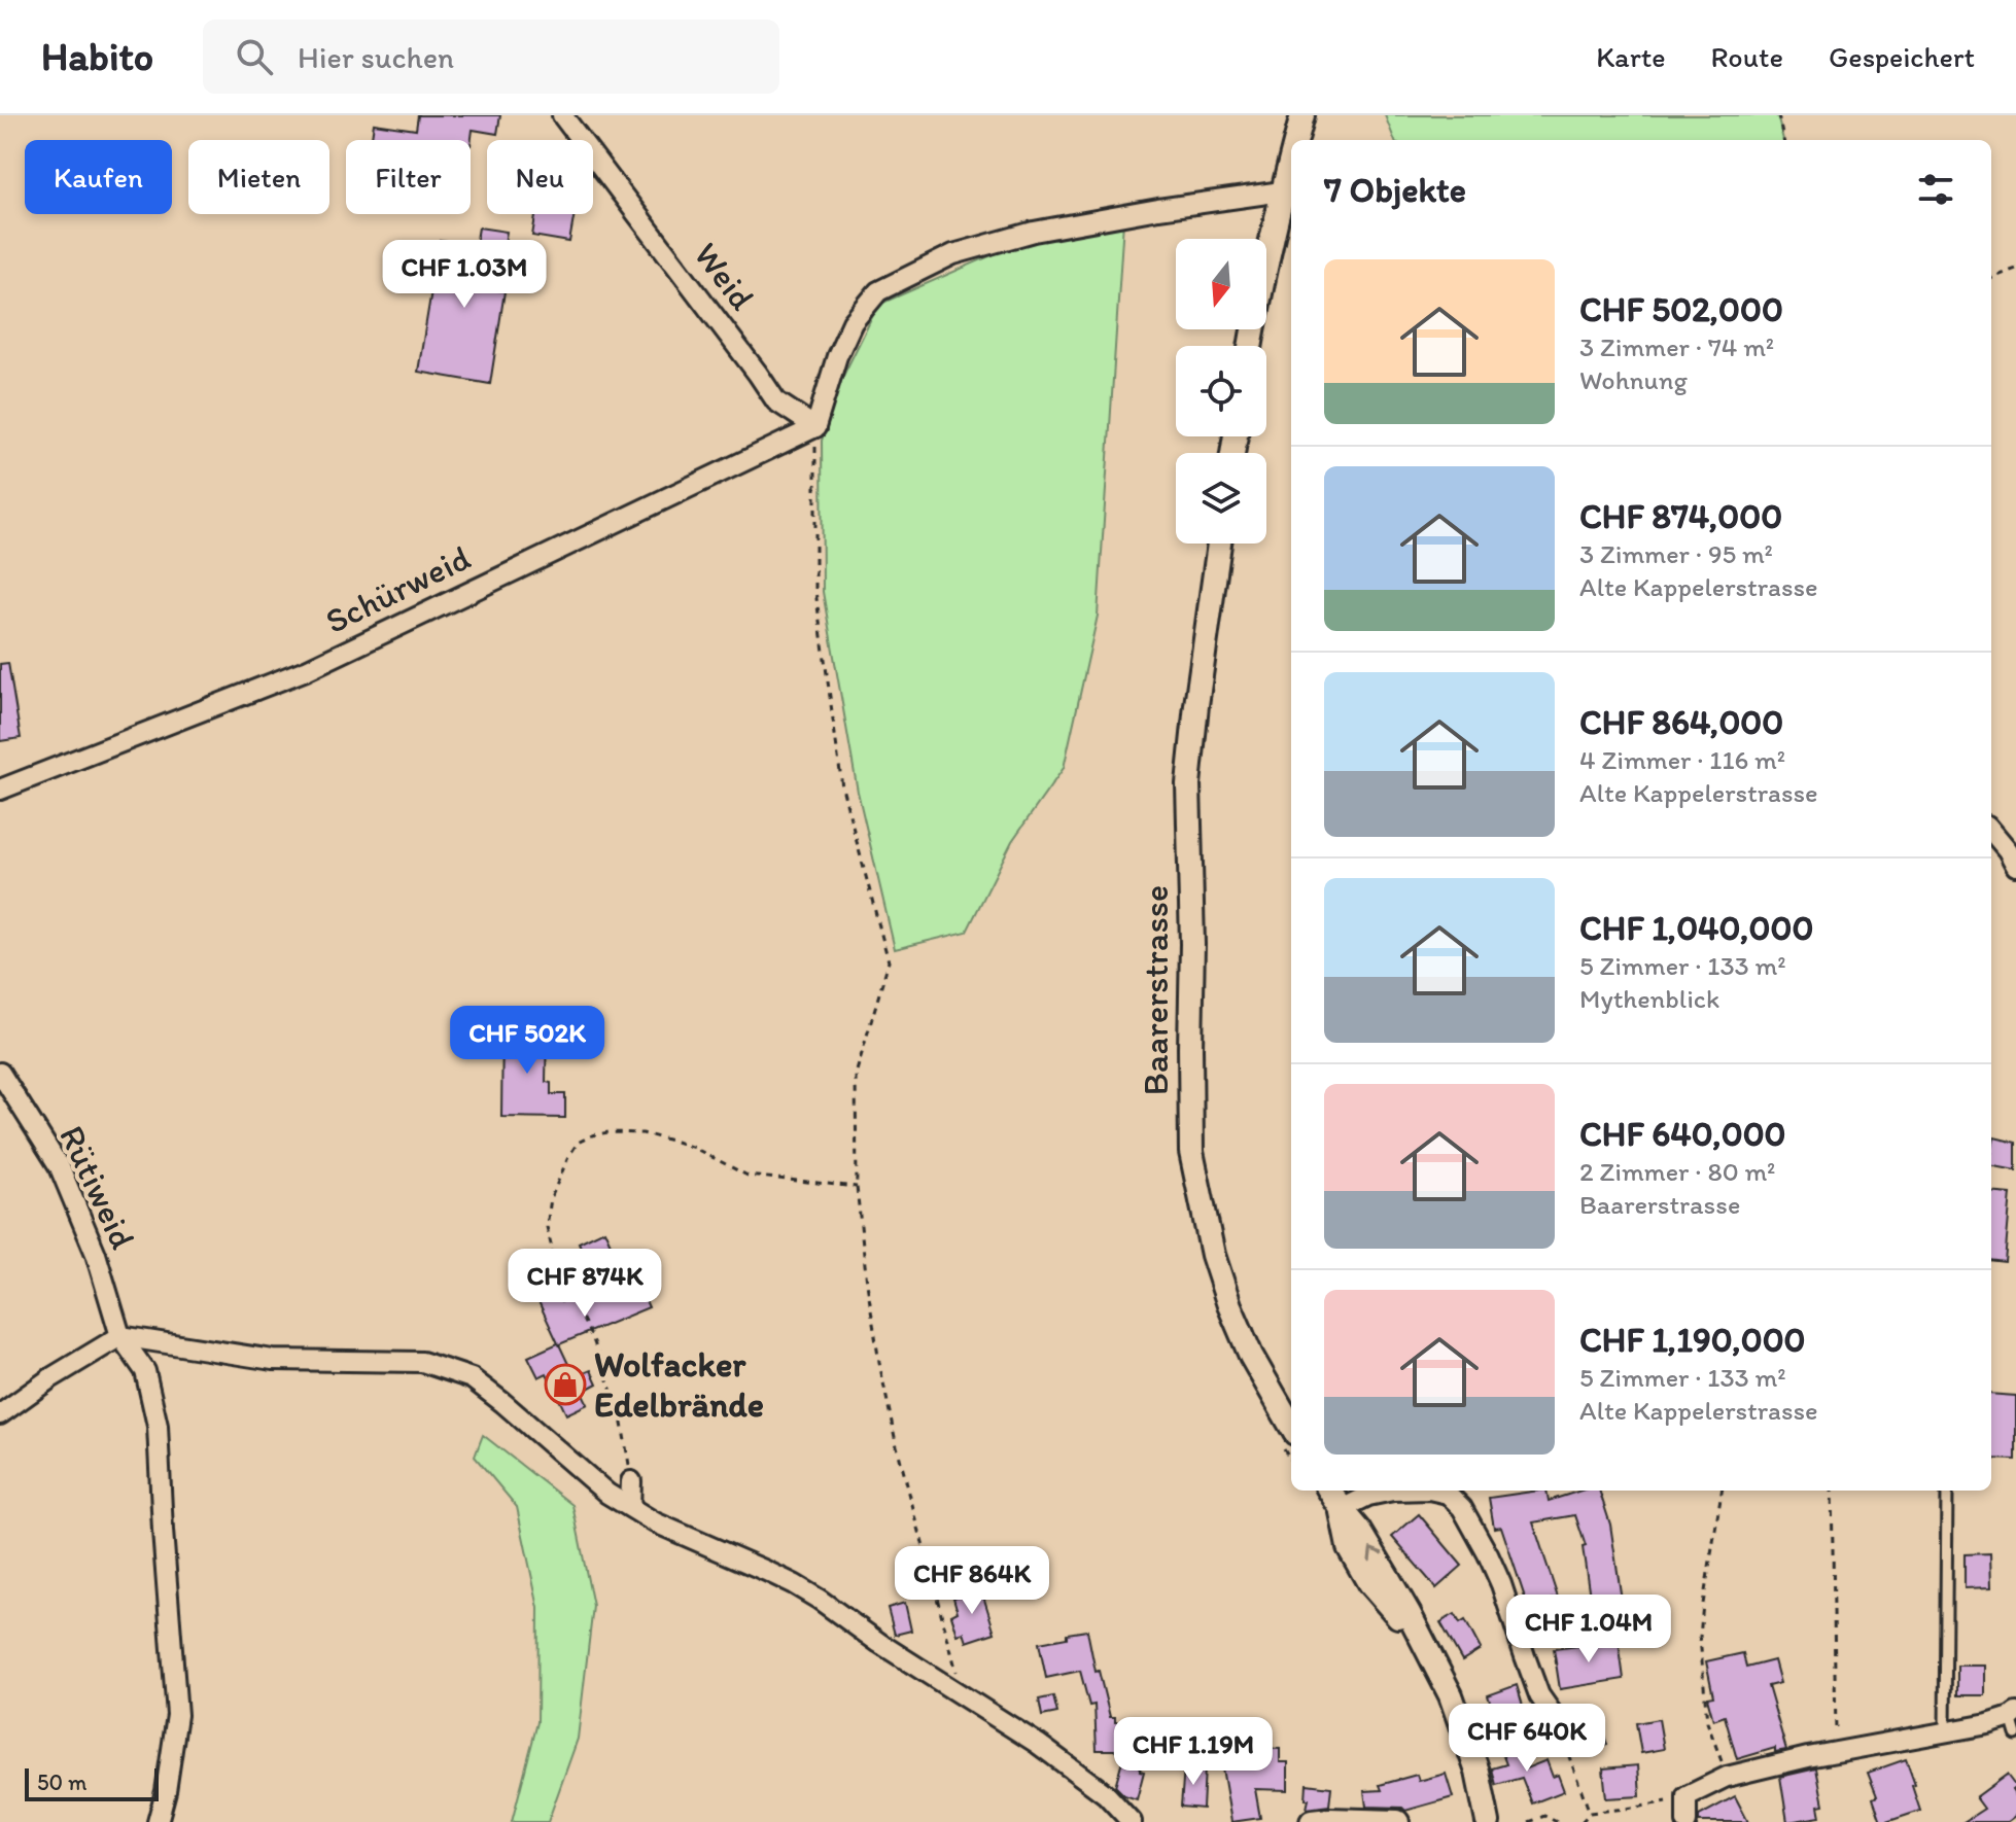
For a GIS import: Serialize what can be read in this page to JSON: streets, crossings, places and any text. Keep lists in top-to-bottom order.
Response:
{
  "streets": {
    "street": [
      "Weid",
      "Schürweid",
      "Baarerstrasse",
      "Rütiweid"
    ]
  },
  "crossings": [
    ["Weid", "Schürweid"]
  ],
  "places": {
    "shop": ["Wolfacker Edelbrände"]
  },
  "scale_bar": "50 m",
  "north": "bottom",
  "page": {
    "header": "Habito",
    "search": "Hier suchen",
    "nav": ["Karte", "Route", "Gespeichert"],
    "chip": [
      "Kaufen",
      "Mieten",
      "Filter",
      "Neu"
    ],
    "heading": "7 Objekte",
    "list": [
      {
        "name": "CHF 502,000",
        "note": "3 Zimmer · 74 m² · Wohnung"
      },
      {
        "name": "CHF 874,000",
        "note": "3 Zimmer · 95 m² · Alte Kappelerstrasse"
      },
      {
        "name": "CHF 864,000",
        "note": "4 Zimmer · 116 m² · Alte Kappelerstrasse"
      },
      {
        "name": "CHF 1,040,000",
        "note": "5 Zimmer · 133 m² · Mythenblick"
      },
      {
        "name": "CHF 640,000",
        "note": "2 Zimmer · 80 m² · Baarerstrasse"
      },
      {
        "name": "CHF 1,190,000",
        "note": "5 Zimmer · 133 m² · Alte Kappelerstrasse"
      }
    ],
    "price": [
      "CHF 1.03M",
      "CHF 502K",
      "CHF 874K",
      "CHF 864K",
      "CHF 1.04M",
      "CHF 640K",
      "CHF 1.19M"
    ],
    "scale": "50 m"
  }
}
